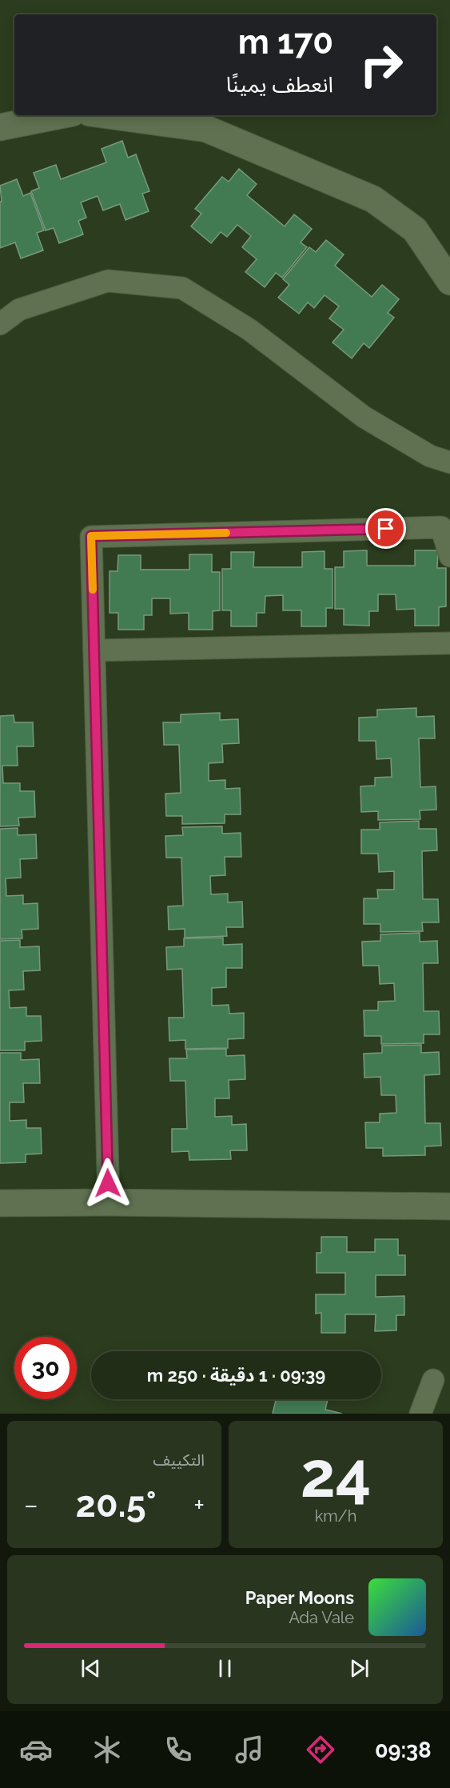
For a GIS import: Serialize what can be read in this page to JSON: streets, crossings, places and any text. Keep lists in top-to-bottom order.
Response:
{
  "page": {
    "turn": ["170 m", "انعطف يمينًا"],
    "limit": "30",
    "trip": "09:39 · 1 دقيقة · 250 m",
    "tile": [
      ["24", "km/h"],
      "التكييف"
    ],
    "heat": ["−", "20.5°", "+"],
    "song": ["Paper Moons", "Ada Vale"],
    "tabs": "09:38"
  }
}
